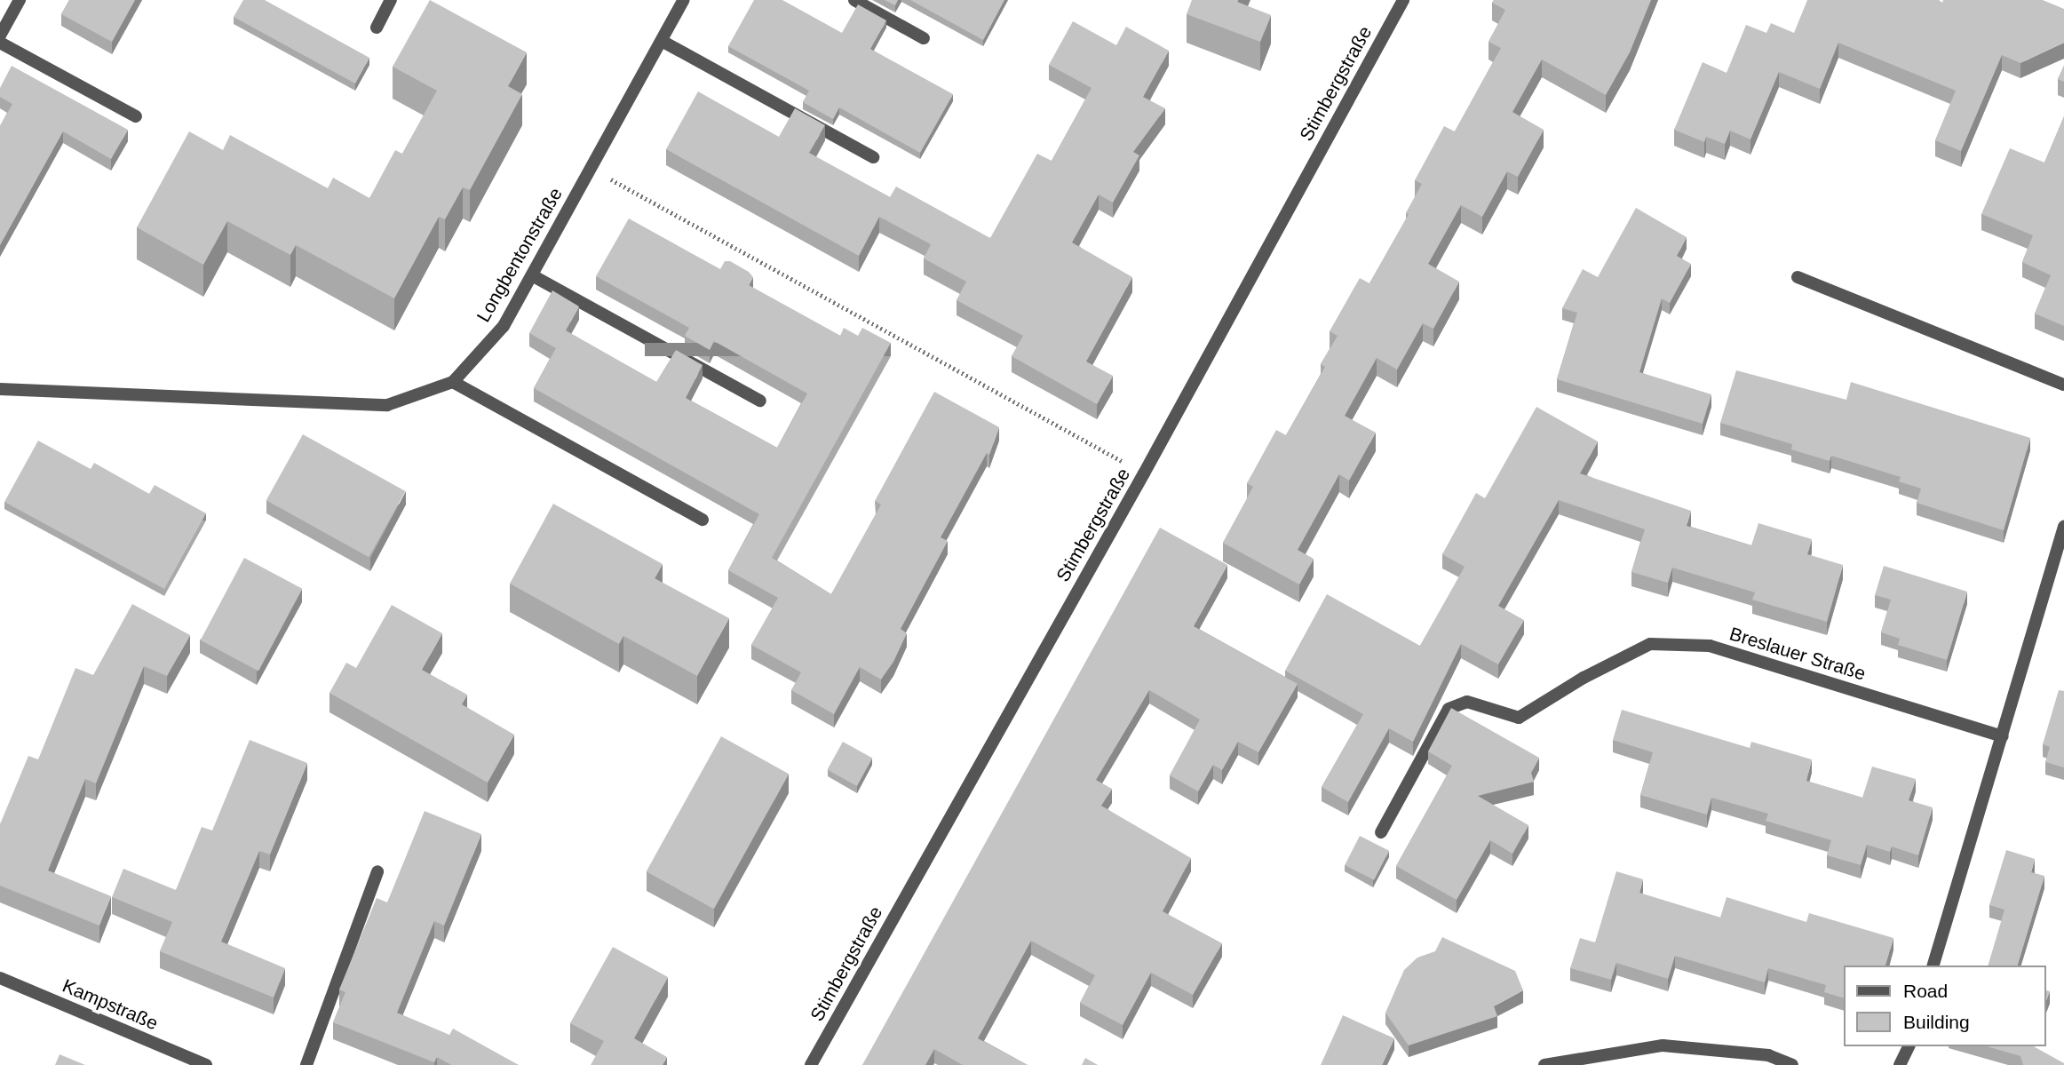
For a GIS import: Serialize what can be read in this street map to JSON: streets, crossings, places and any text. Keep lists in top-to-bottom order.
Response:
{
  "streets": {
    "street": [
      "Stimbergstraße",
      "Longbentonstraße",
      "Breslauer Straße",
      "Kampstraße"
    ]
  },
  "legend": ["Road", "Building"]
}
